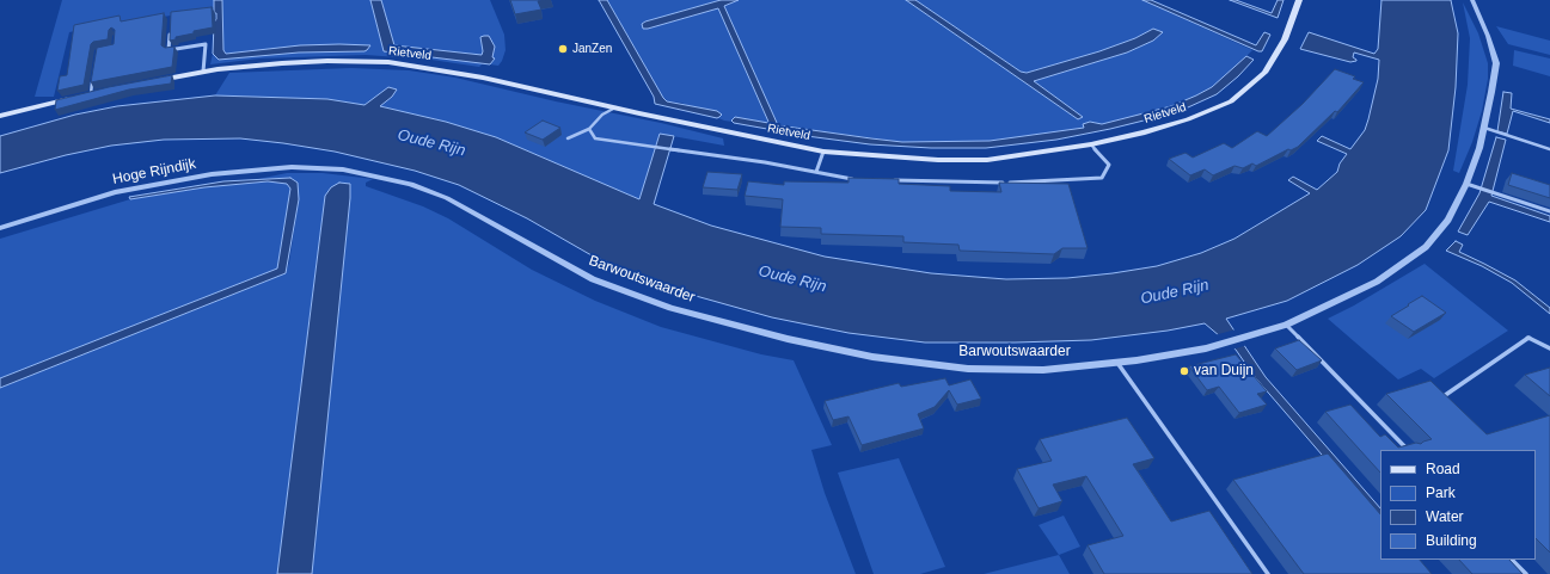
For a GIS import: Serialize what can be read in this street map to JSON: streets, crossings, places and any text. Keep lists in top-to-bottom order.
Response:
{
  "streets": {
    "main road": ["Rietveld"],
    "street": ["Hoge Rijndijk", "Barwoutswaarder"]
  },
  "crossings": [
    ["Hoge Rijndijk", "Barwoutswaarder"]
  ],
  "water": ["Oude Rijn"],
  "places": ["JanZen", "van Duijn"],
  "legend": [
    "Road",
    "Park",
    "Water",
    "Building"
  ]
}
